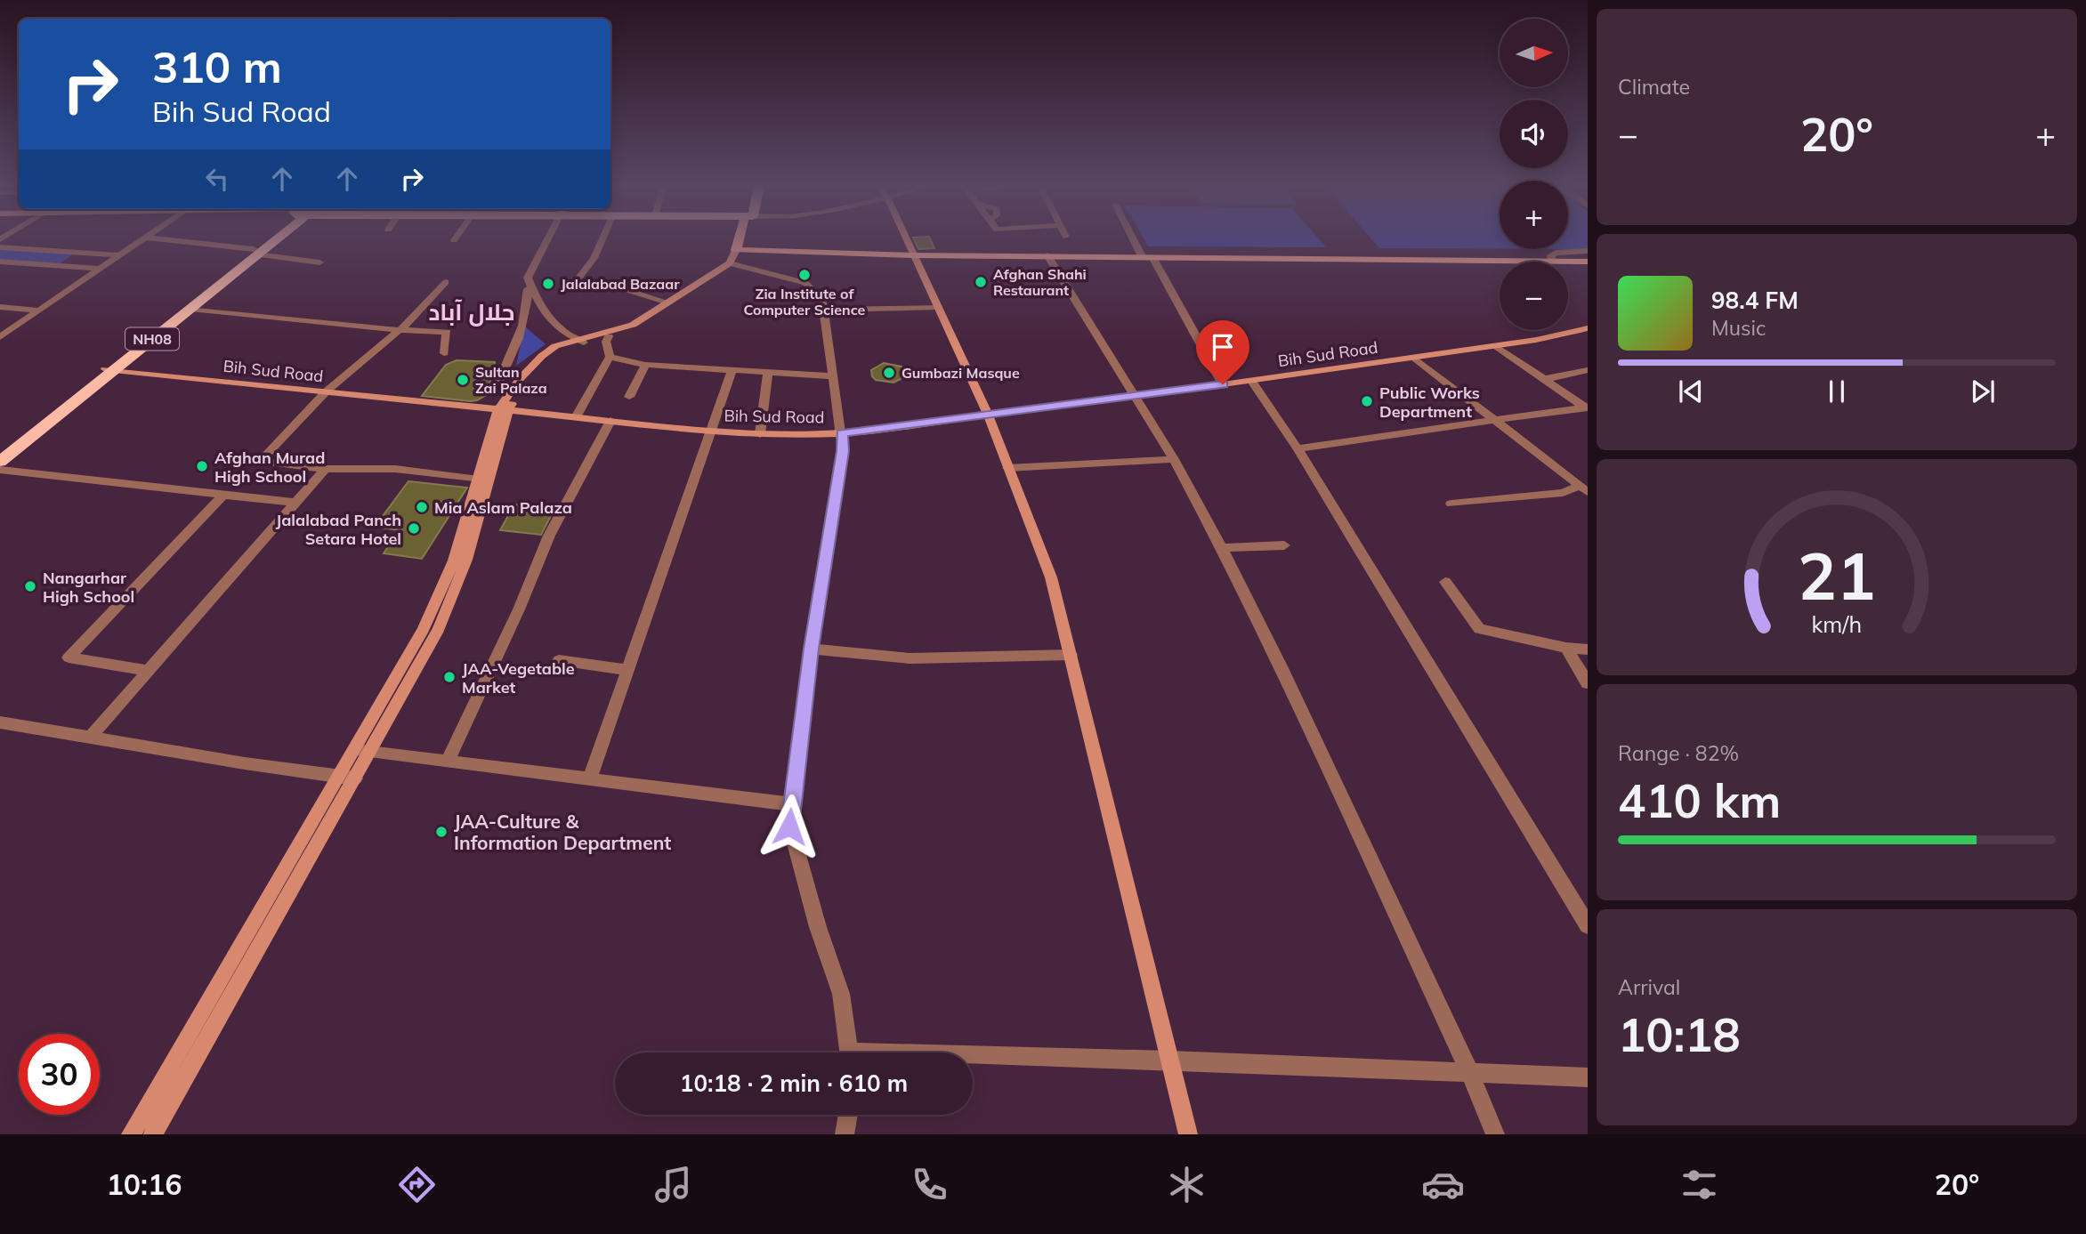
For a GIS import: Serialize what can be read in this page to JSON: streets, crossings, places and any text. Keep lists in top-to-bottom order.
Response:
{
  "streets": {
    "highway": ["NH08"],
    "main road": ["Bih Sud Road"]
  },
  "crossings": [
    ["NH08", "Bih Sud Road"]
  ],
  "districts": ["جلال آباد"],
  "places": [
    "Zia Institute of Computer Science",
    "Afghan Shahi Restaurant",
    "Jalalabad Bazaar",
    "Gumbazi Masque",
    "Sultan Zai Palaza",
    "Public Works Department",
    "Afghan Murad High School",
    "Mia Aslam Palaza",
    "Jalalabad Panch Setara Hotel",
    "Nangarhar High School",
    "JAA-Vegetable Market",
    "JAA-Culture & Information Department"
  ],
  "north": "right",
  "page": {
    "tile": [
      "Climate",
      ["Range · 82%", "410 km"],
      ["Arrival", "10:18"]
    ],
    "map_buttons": ["+", "−"],
    "turn": ["310 m", "Bih Sud Road"],
    "heat": ["−", "20°", "+"],
    "song": ["98.4 FM", "Music"],
    "limit": "30",
    "trip": "10:18 · 2 min · 610 m",
    "tabs": ["10:16", "20°"],
    "gauge": ["21", "km/h"]
  }
}
